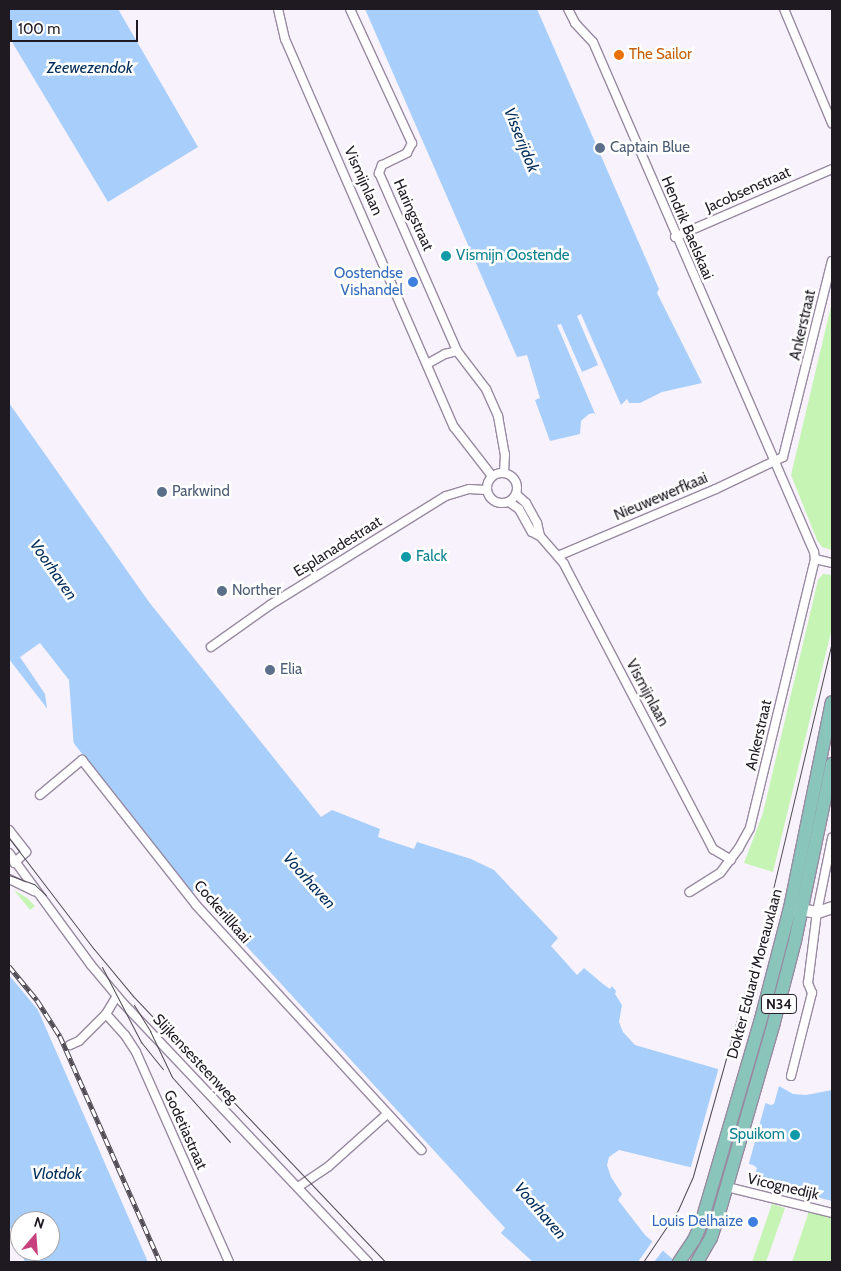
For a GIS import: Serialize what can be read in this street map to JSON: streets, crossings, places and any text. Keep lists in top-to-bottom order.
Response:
{
  "streets": {
    "main road": ["Dokter Eduard Moreauxlaan", "N34"],
    "street": [
      "Vismijnlaan",
      "Jacobsenstraat",
      "Haringstraat",
      "Hendrik Baelskaai",
      "Ankerstraat",
      "Nieuwewerfkaai",
      "Esplanadestraat",
      "Cockerillkaai",
      "Slijkensesteenweg",
      "Godetiastraat",
      "Vicognedijk"
    ]
  },
  "crossings": [
    ["Vismijnlaan", "Ankerstraat"],
    ["Vismijnlaan", "Nieuwewerfkaai"],
    ["Vismijnlaan", "Esplanadestraat"],
    ["Jacobsenstraat", "Hendrik Baelskaai"],
    ["Hendrik Baelskaai", "Ankerstraat"],
    ["Hendrik Baelskaai", "Nieuwewerfkaai"],
    ["Ankerstraat", "Nieuwewerfkaai"],
    ["Dokter Eduard Moreauxlaan", "Vicognedijk"]
  ],
  "water": [
    "Zeewezendok",
    "Visserijdok",
    "Voorhaven",
    "Vlotdok"
  ],
  "places": [
    "The Sailor",
    "Captain Blue",
    "Vismijn Oostende",
    "Oostendse Vishandel",
    "Parkwind",
    "Falck",
    "Norther",
    "Elia",
    "Spuikom",
    "Louis Delhaize"
  ],
  "scale_bar": "100 m",
  "north": "top"
}
